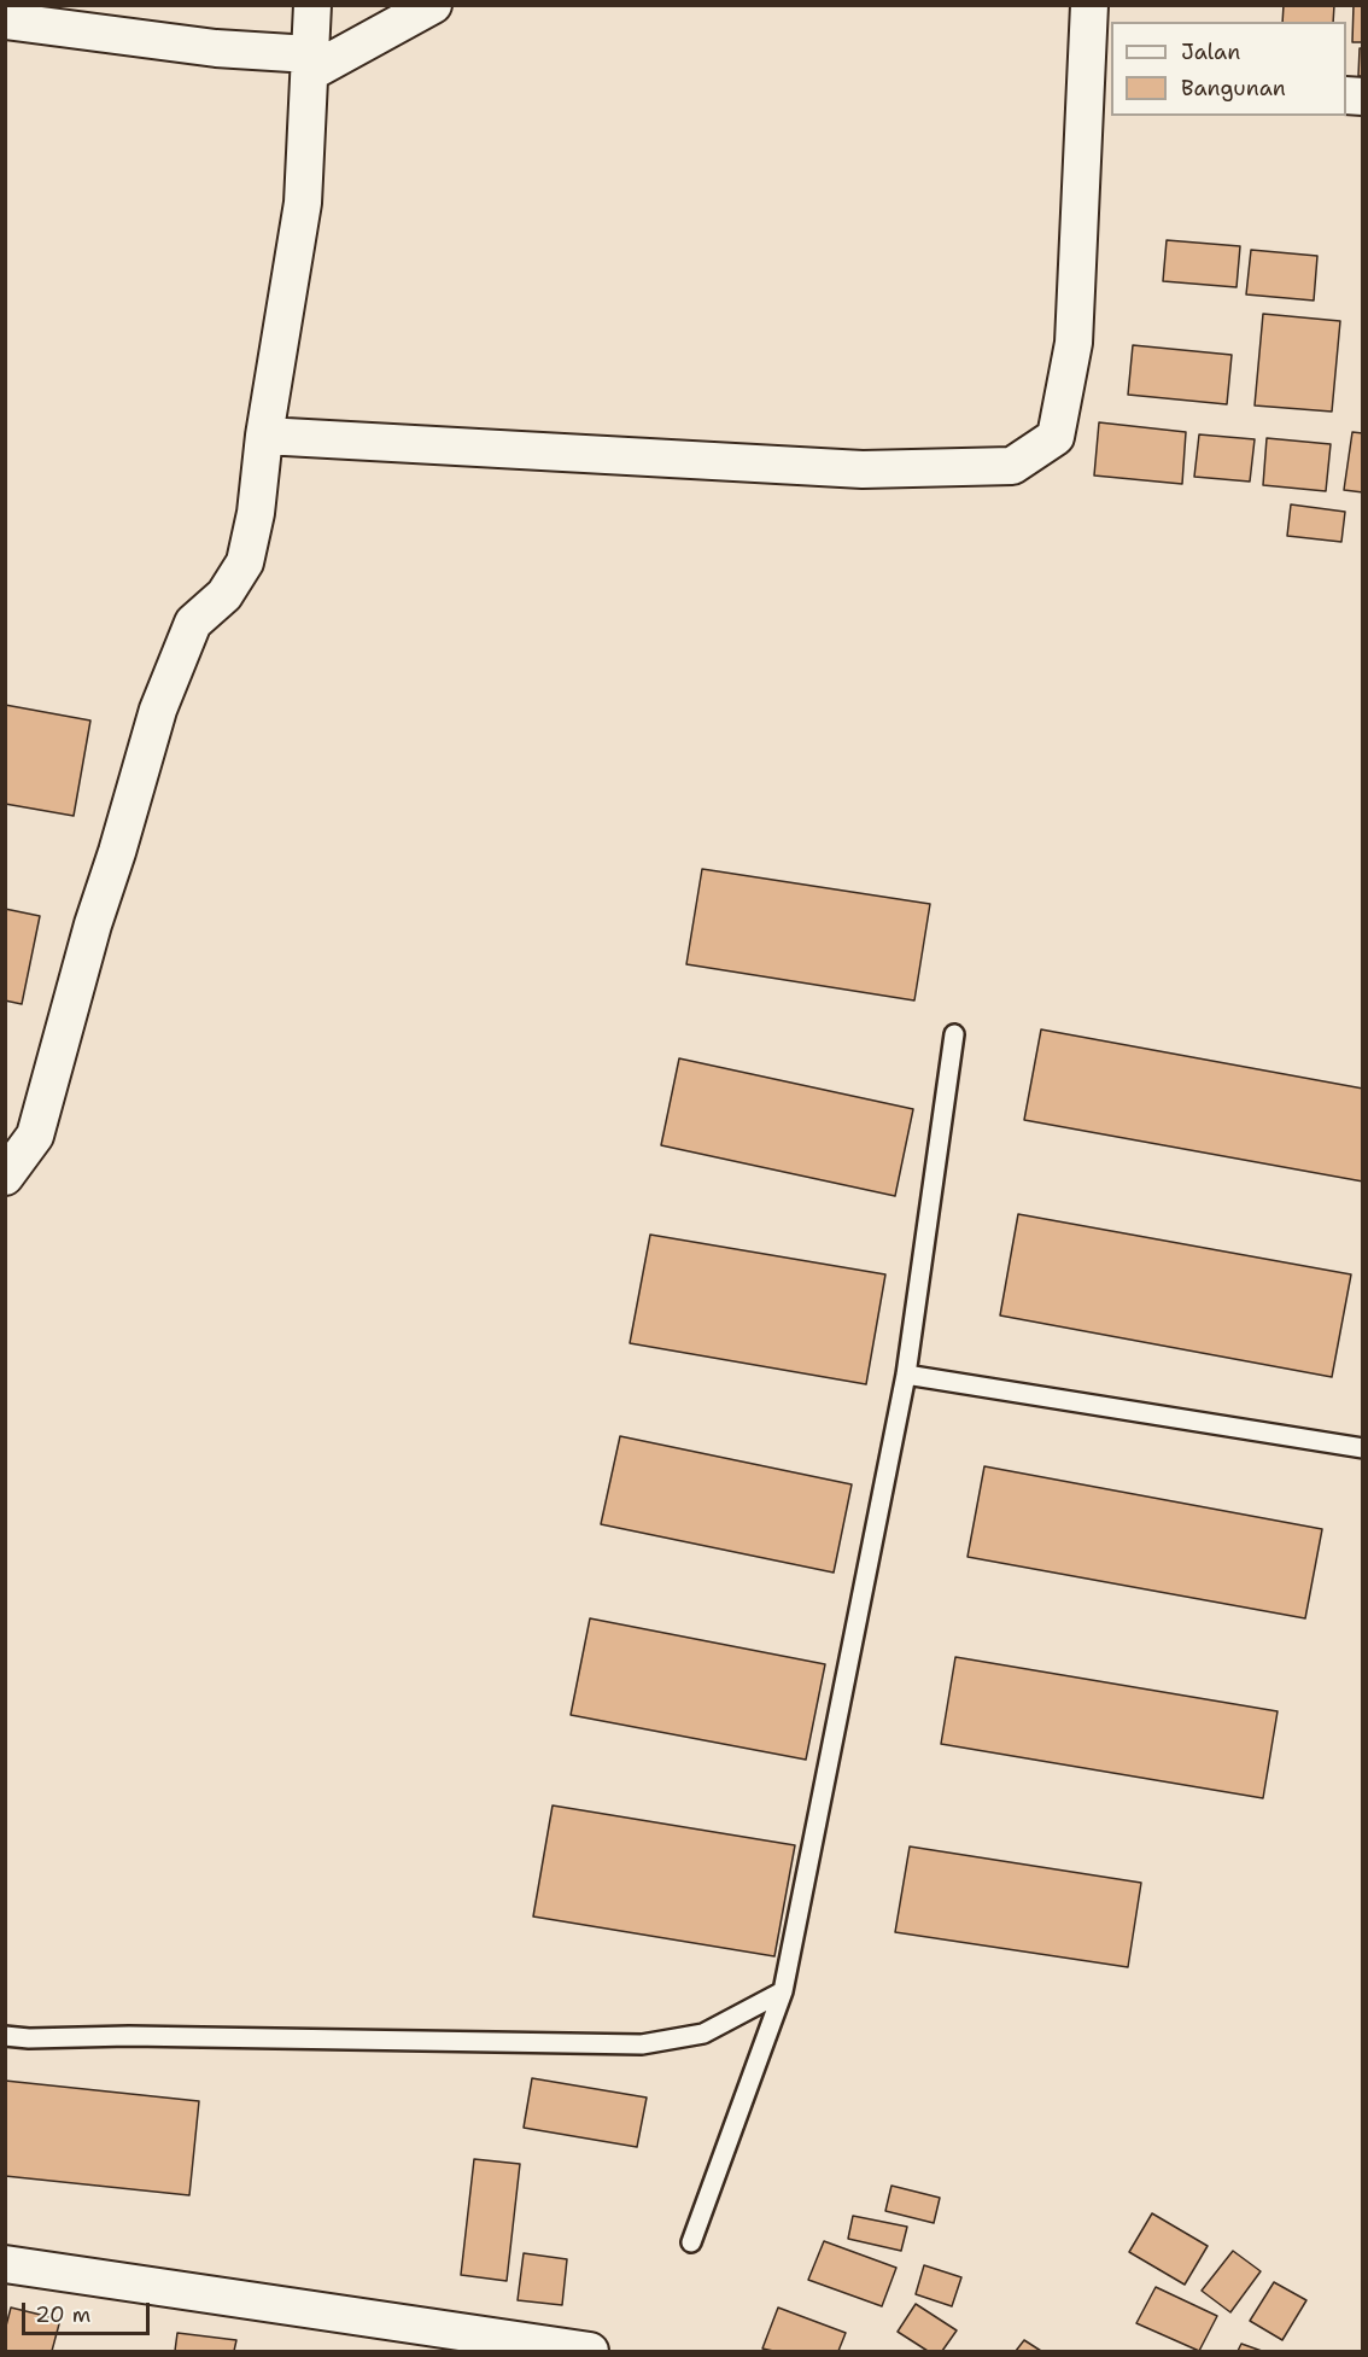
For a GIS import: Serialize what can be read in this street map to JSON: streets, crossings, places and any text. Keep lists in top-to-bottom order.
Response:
{
  "legend": ["Jalan", "Bangunan"],
  "scale_bar": "20 m"
}
